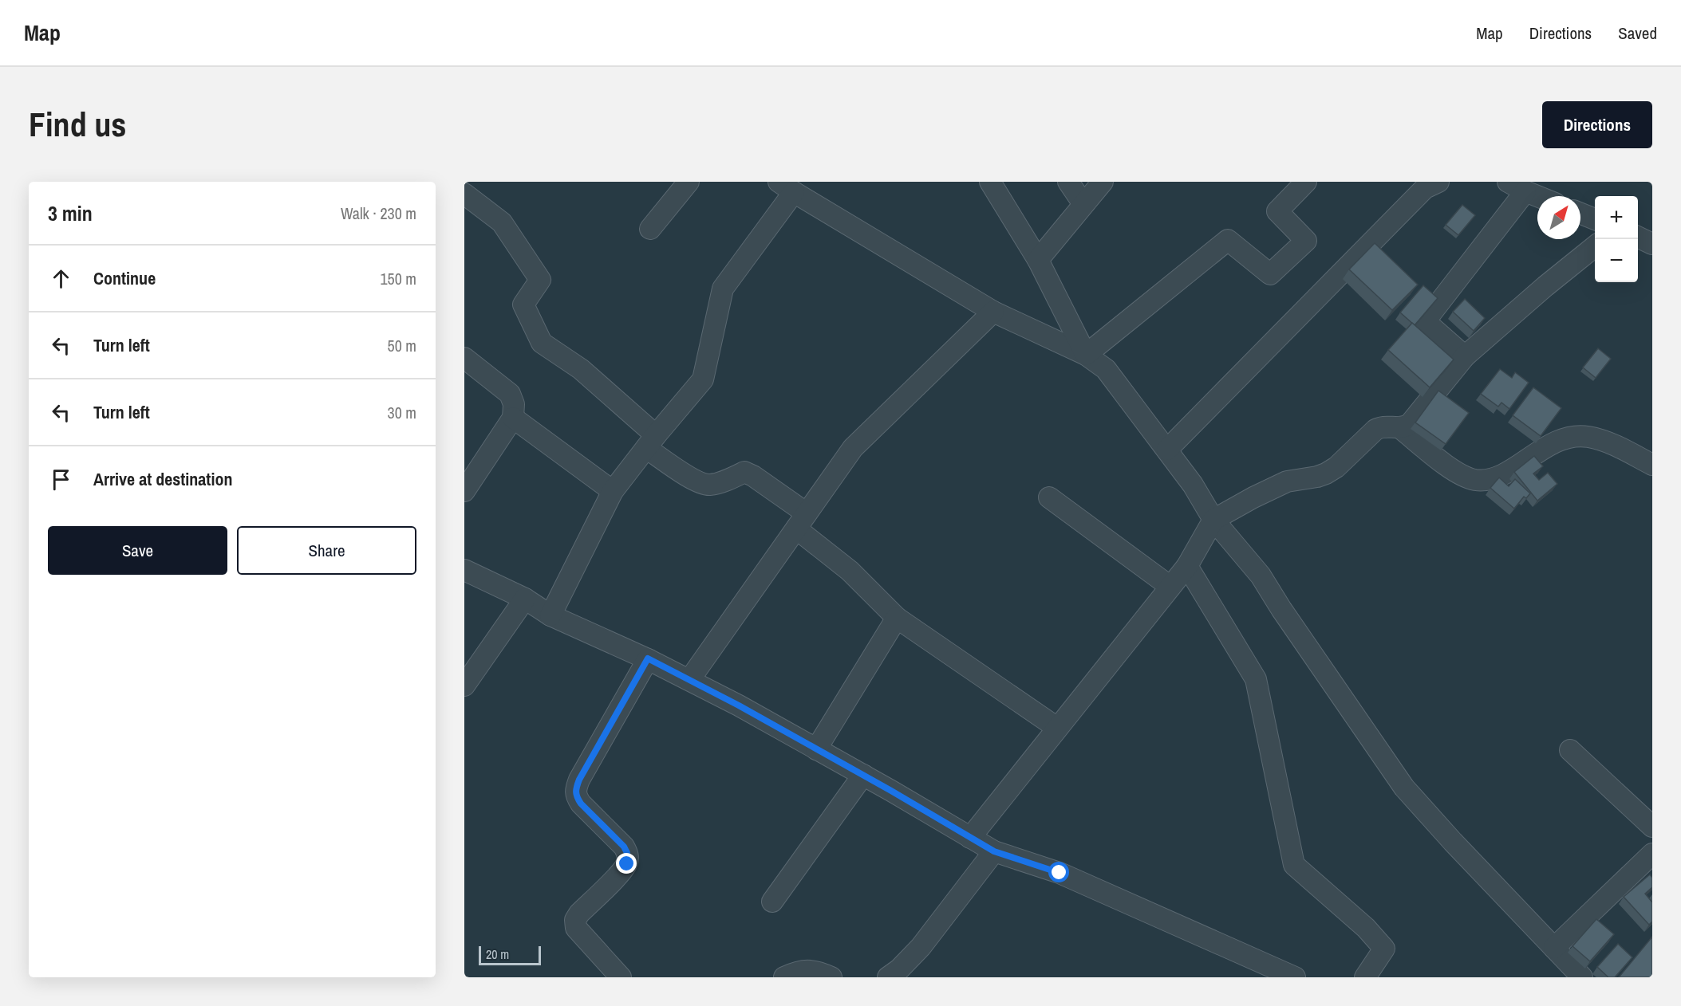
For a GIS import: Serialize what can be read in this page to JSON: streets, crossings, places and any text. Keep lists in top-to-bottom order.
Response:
{
  "scale_bar": "20 m",
  "north": "top right",
  "page": {
    "header": "Map",
    "nav": ["Map", "Directions", "Saved"],
    "buttons": [
      "Directions",
      ["Save", "Share"]
    ],
    "title": "Find us",
    "heading": ["3 min", "Walk · 230 m"],
    "map_buttons": ["+", "−"],
    "list": [
      ["Continue", "150 m"],
      ["Turn left", "50 m"],
      ["Turn left", "30 m"],
      "Arrive at destination"
    ],
    "scale": "20 m"
  }
}
